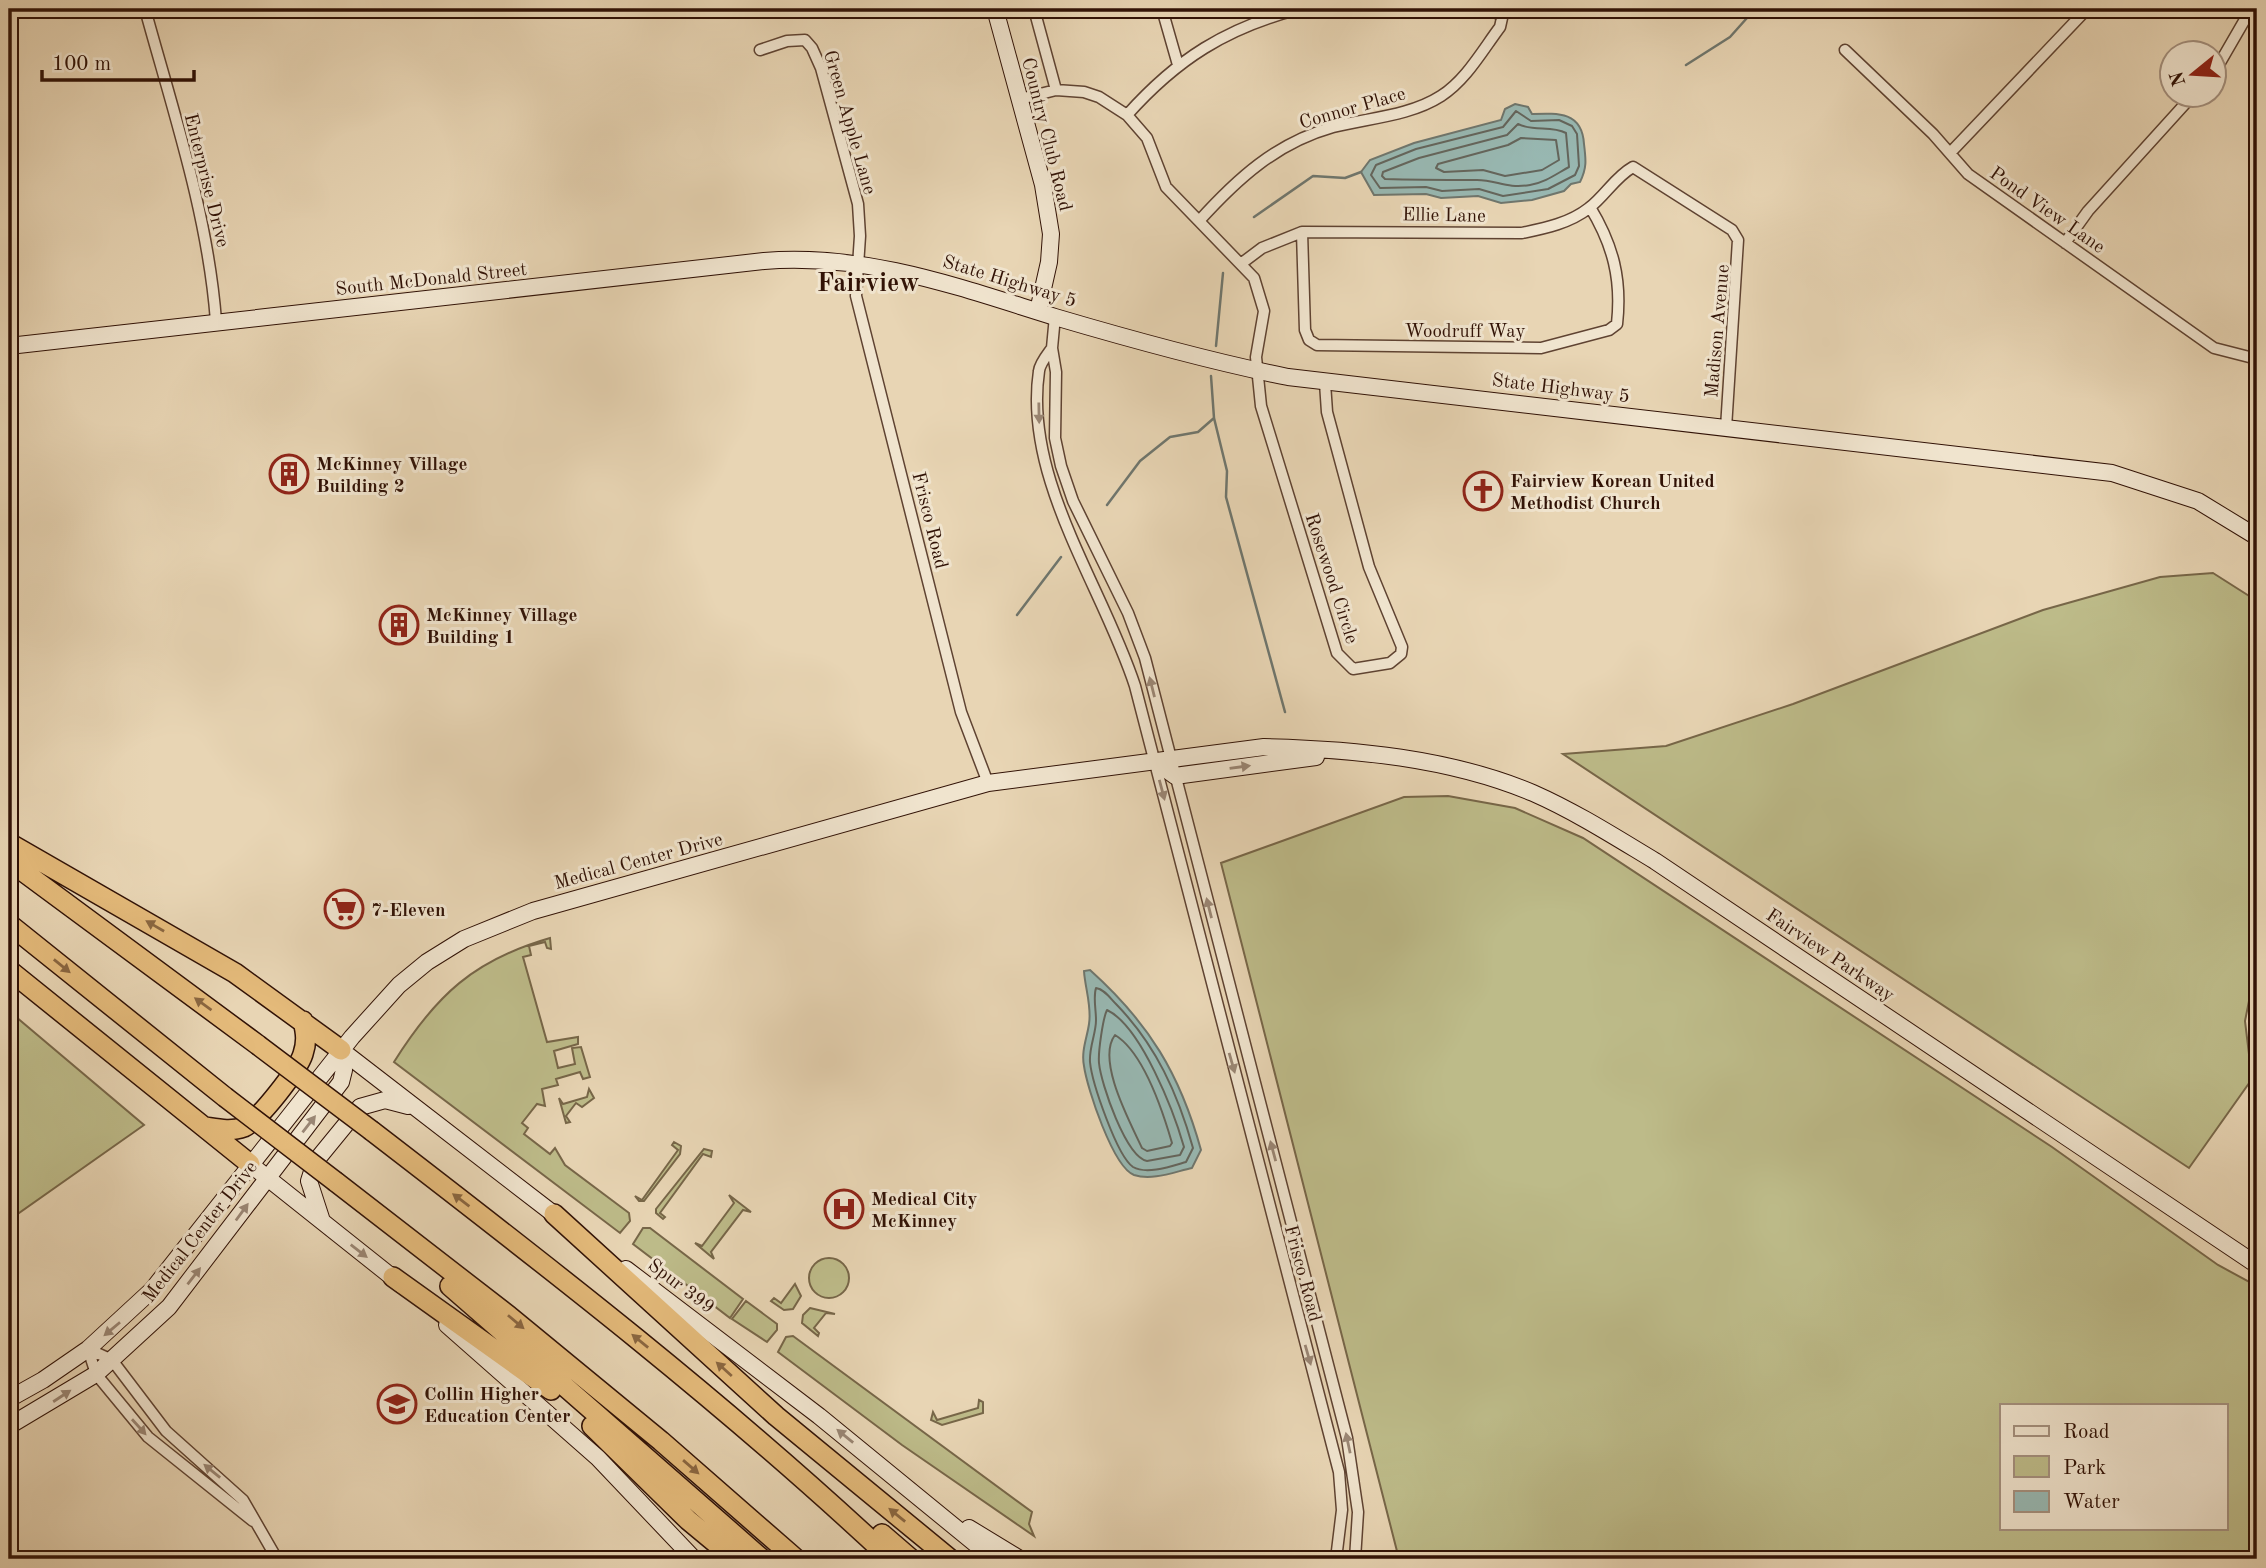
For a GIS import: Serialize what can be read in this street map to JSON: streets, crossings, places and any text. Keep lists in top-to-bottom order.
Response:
{
  "streets": {
    "main road": [
      "Country Club Road",
      "South McDonald Street",
      "State Highway 5",
      "Medical Center Drive",
      "Fairview Parkway",
      "Spur 399"
    ],
    "street": [
      "Connor Place",
      "Green Apple Lane",
      "Enterprise Drive",
      "Pond View Lane",
      "Ellie Lane",
      "Woodruff Way",
      "Madison Avenue",
      "Frisco Road",
      "Rosewood Circle"
    ]
  },
  "crossings": [
    ["Green Apple Lane", "South McDonald Street"],
    ["Green Apple Lane", "State Highway 5"],
    ["Green Apple Lane", "Frisco Road"],
    ["Country Club Road", "State Highway 5"],
    ["Enterprise Drive", "South McDonald Street"],
    ["Ellie Lane", "Woodruff Way"],
    ["Ellie Lane", "Madison Avenue"],
    ["South McDonald Street", "State Highway 5"],
    ["South McDonald Street", "Frisco Road"],
    ["State Highway 5", "Madison Avenue"],
    ["State Highway 5", "Frisco Road"],
    ["State Highway 5", "Rosewood Circle"],
    ["Frisco Road", "Medical Center Drive"],
    ["Frisco Road", "Fairview Parkway"],
    ["Medical Center Drive", "Fairview Parkway"],
    ["Medical Center Drive", "Spur 399"]
  ],
  "one_way": ["Spur 399"],
  "districts": ["Fairview"],
  "places": {
    "building": ["McKinney Village Building 2", "McKinney Village Building 1"],
    "church": ["Fairview Korean United Methodist Church"],
    "supermarket": ["7-Eleven"],
    "hospital": ["Medical City McKinney"],
    "school or university": ["Collin Higher Education Center"]
  },
  "legend": ["Road", "Park", "Water"],
  "scale_bar": "100 m",
  "north": "left"
}
